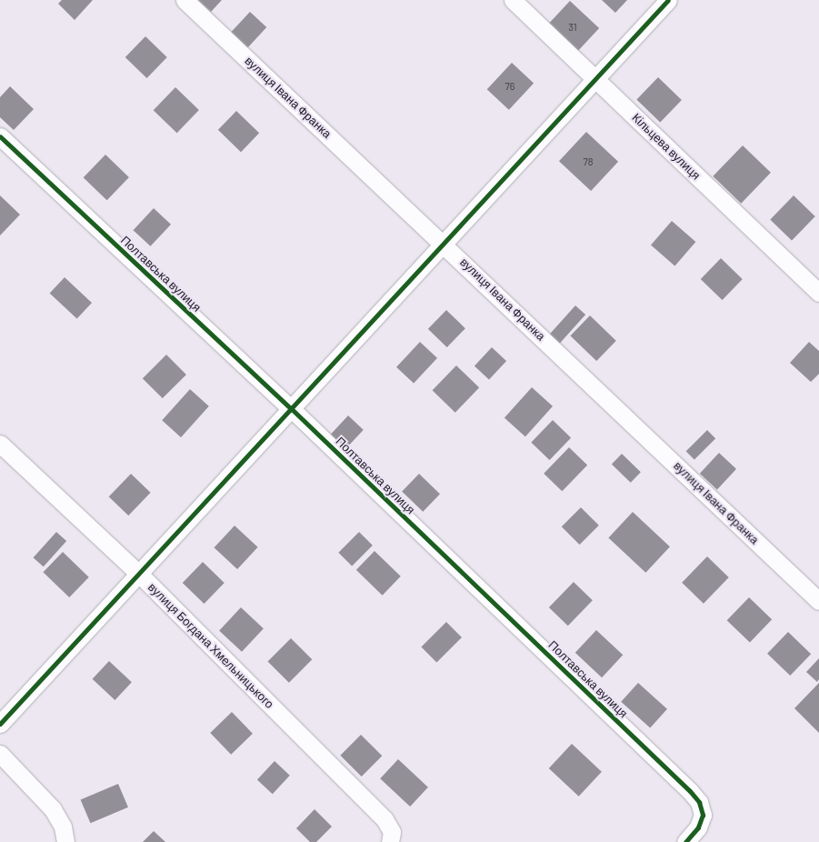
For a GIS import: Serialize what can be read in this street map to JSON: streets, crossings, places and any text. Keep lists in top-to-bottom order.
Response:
{
  "streets": {
    "street": [
      "вулиця Івана Франка",
      "Кільцева вулиця",
      "Полтавська вулиця",
      "вулиця Богдана Хмельницького"
    ]
  },
  "house_numbers": ["31", "76", "78"]
}
